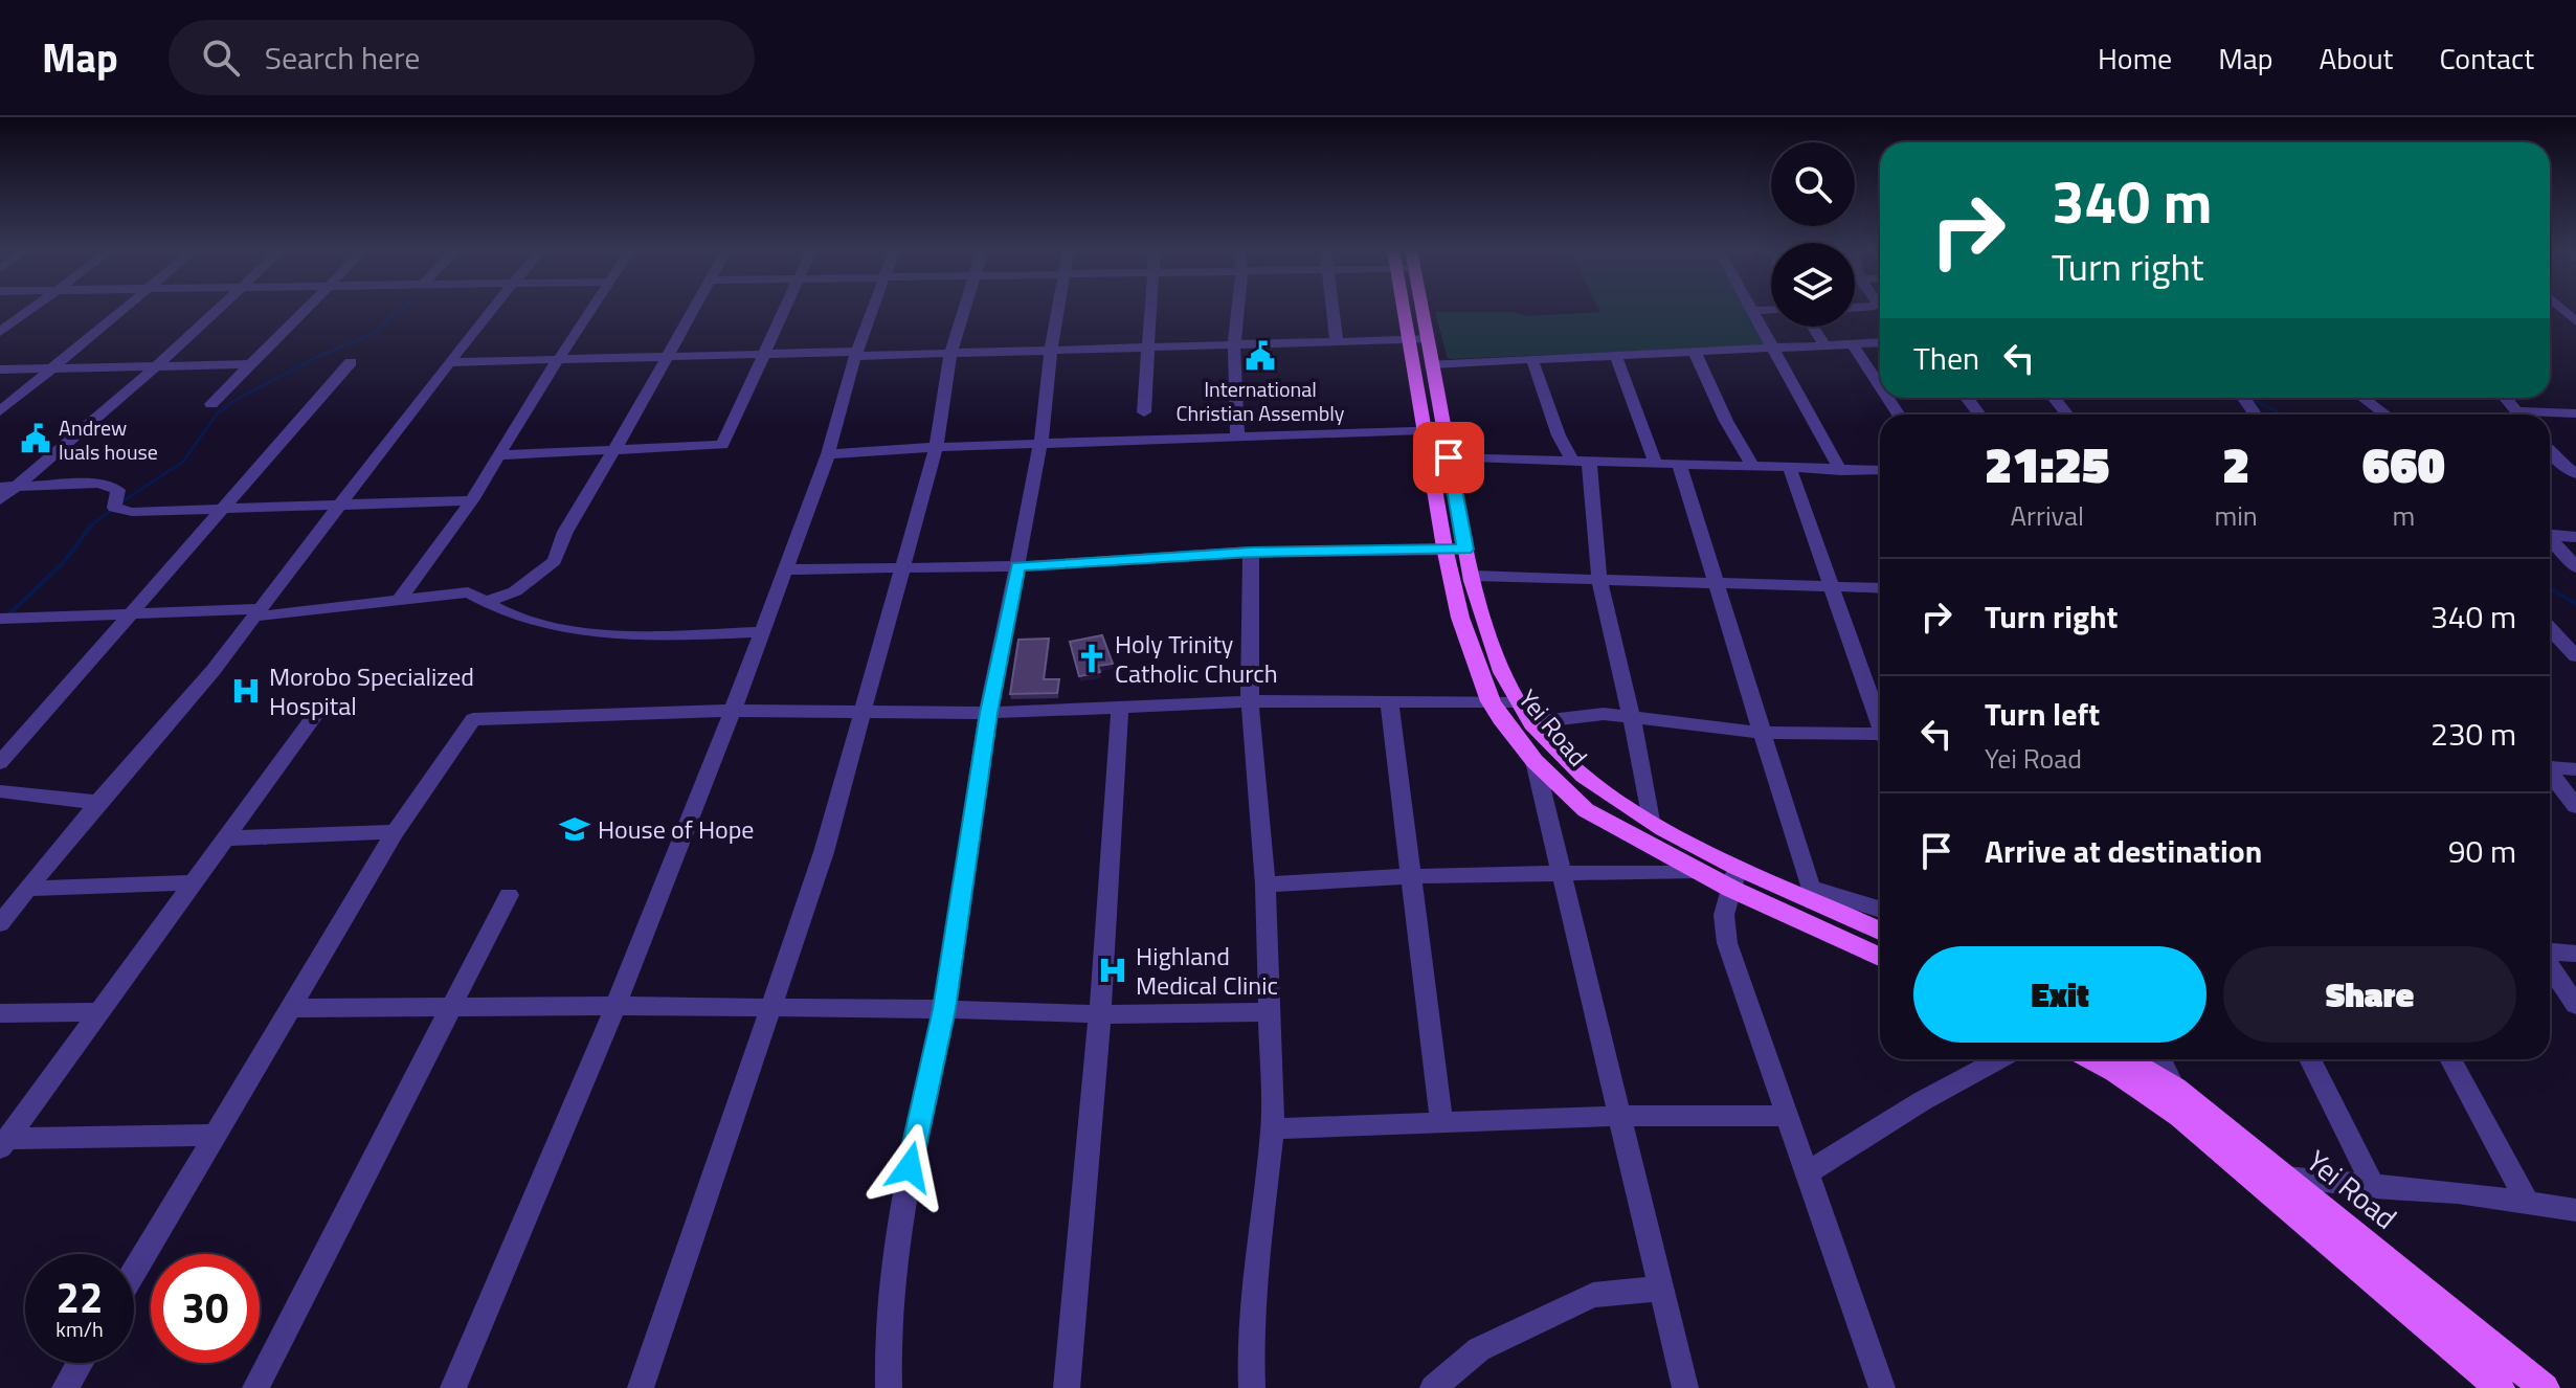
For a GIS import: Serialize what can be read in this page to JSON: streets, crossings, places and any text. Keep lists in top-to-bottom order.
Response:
{
  "streets": {
    "main road": ["Yei Road"]
  },
  "places": {
    "public building": ["International Christian Assembly", "Andrew luals house"],
    "church": ["Holy Trinity Catholic Church"],
    "hospital": ["Morobo Specialized Hospital", "Highland Medical Clinic"],
    "school or university": ["House of Hope"]
  },
  "page": {
    "header": "Map",
    "search": "Search here",
    "nav": [
      "Home",
      "Map",
      "About",
      "Contact"
    ],
    "turn": ["340 m", "Turn right"],
    "then": "Then",
    "eta": [
      "21:25",
      "Arrival",
      "2",
      "min",
      "660",
      "m"
    ],
    "list": [
      {
        "name": "Turn right",
        "value": "340 m"
      },
      {
        "name": "Turn left",
        "note": "Yei Road",
        "value": "230 m"
      },
      {
        "name": "Arrive at destination",
        "value": "90 m"
      }
    ],
    "buttons": ["Exit", "Share"],
    "speed": "22 km/h",
    "limit": "30"
  }
}
